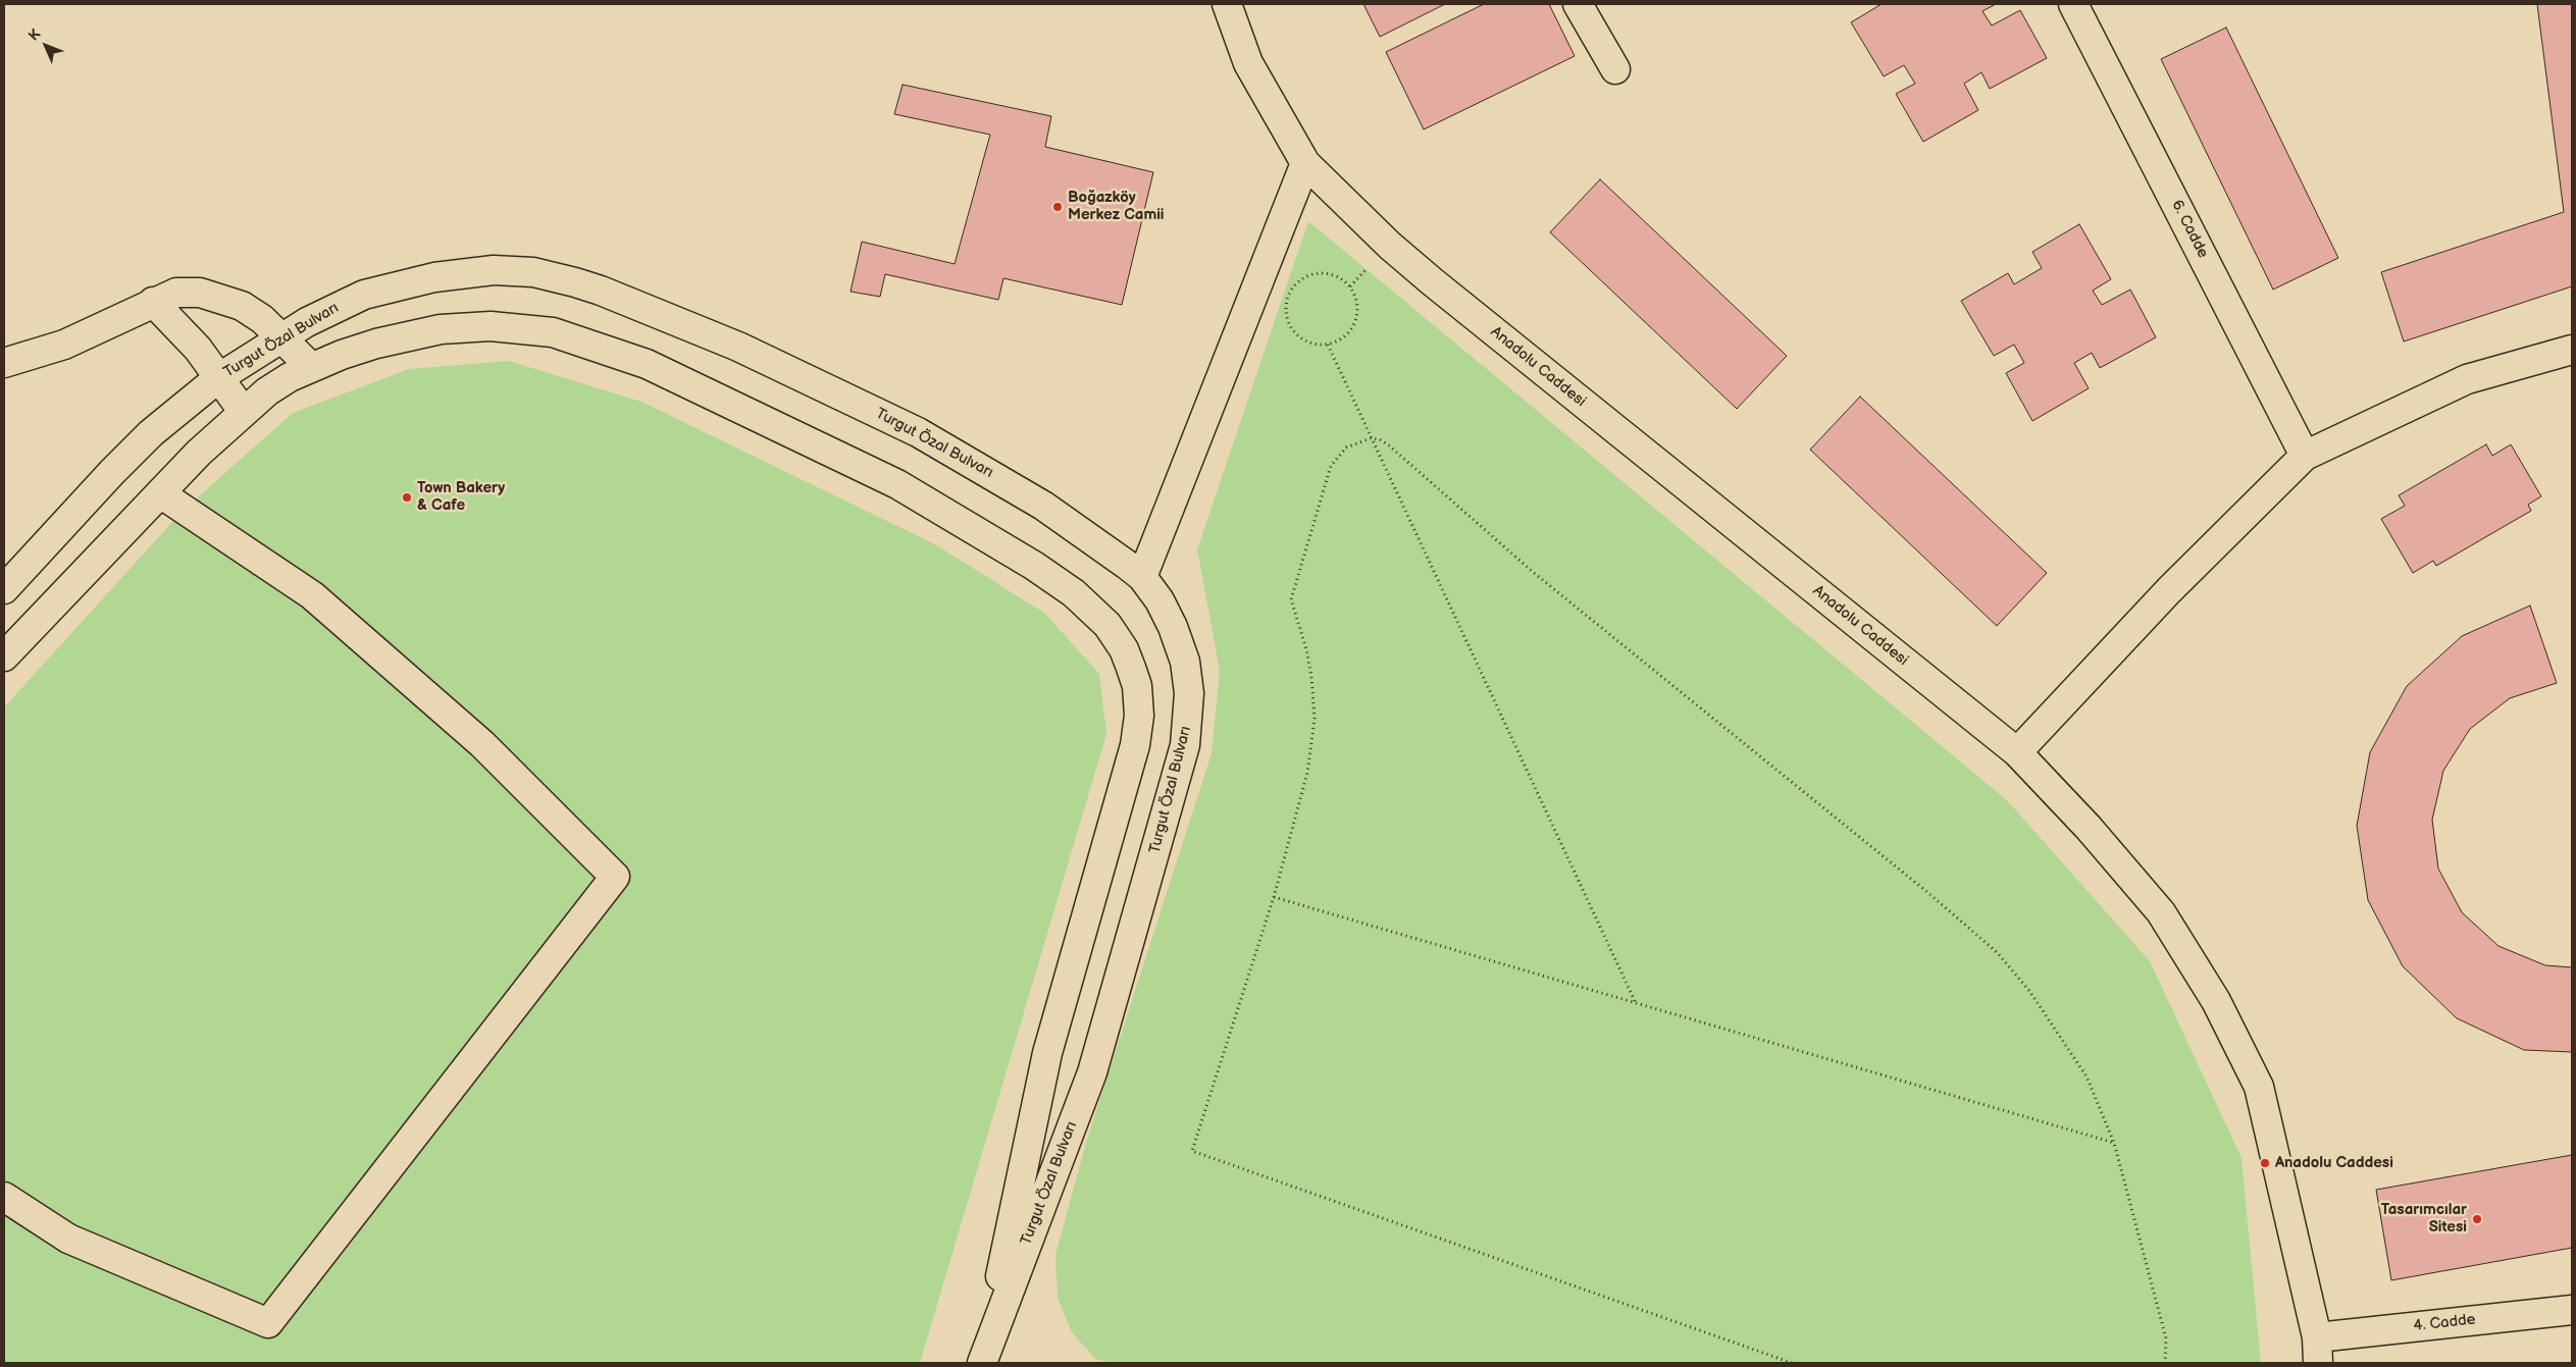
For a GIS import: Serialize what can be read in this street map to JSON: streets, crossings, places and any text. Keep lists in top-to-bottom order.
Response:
{
  "streets": {
    "street": [
      "6. Cadde",
      "Turgut Özal Bulvarı",
      "Anadolu Caddesi",
      "4. Cadde"
    ]
  },
  "crossings": [
    ["Anadolu Caddesi", "4. Cadde"]
  ],
  "places": [
    "Boğazköy Merkez Camii",
    "Town Bakery & Cafe",
    "Anadolu Caddesi",
    "Tasarımcılar Sitesi"
  ],
  "north": "top left"
}
